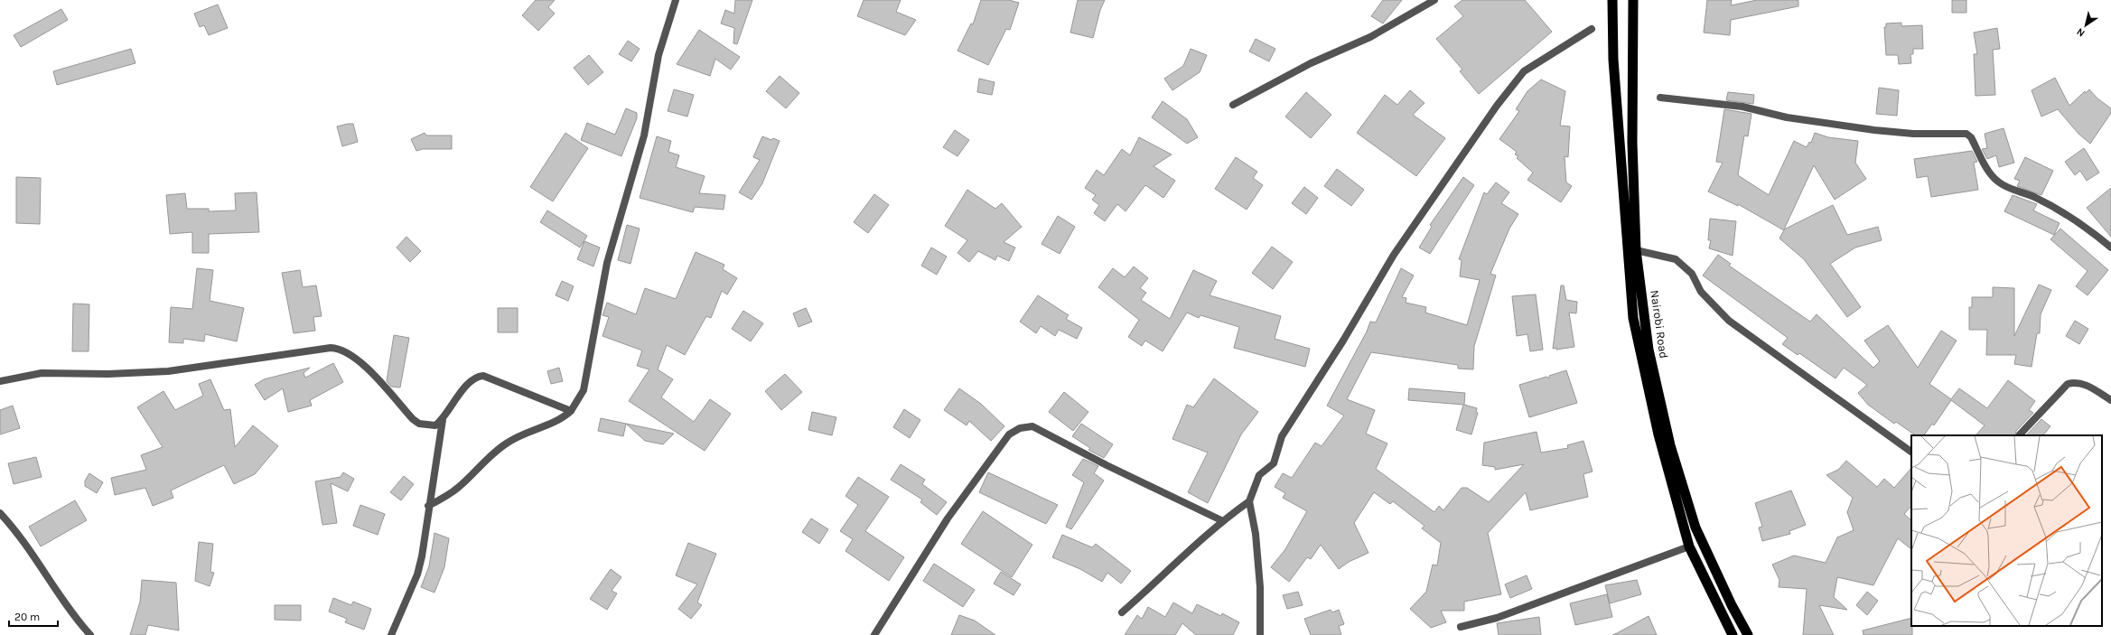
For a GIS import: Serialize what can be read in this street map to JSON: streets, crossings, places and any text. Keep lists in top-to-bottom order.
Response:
{
  "streets": {
    "highway": ["Nairobi Road"]
  },
  "scale_bar": "20 m",
  "north": "bottom left"
}
